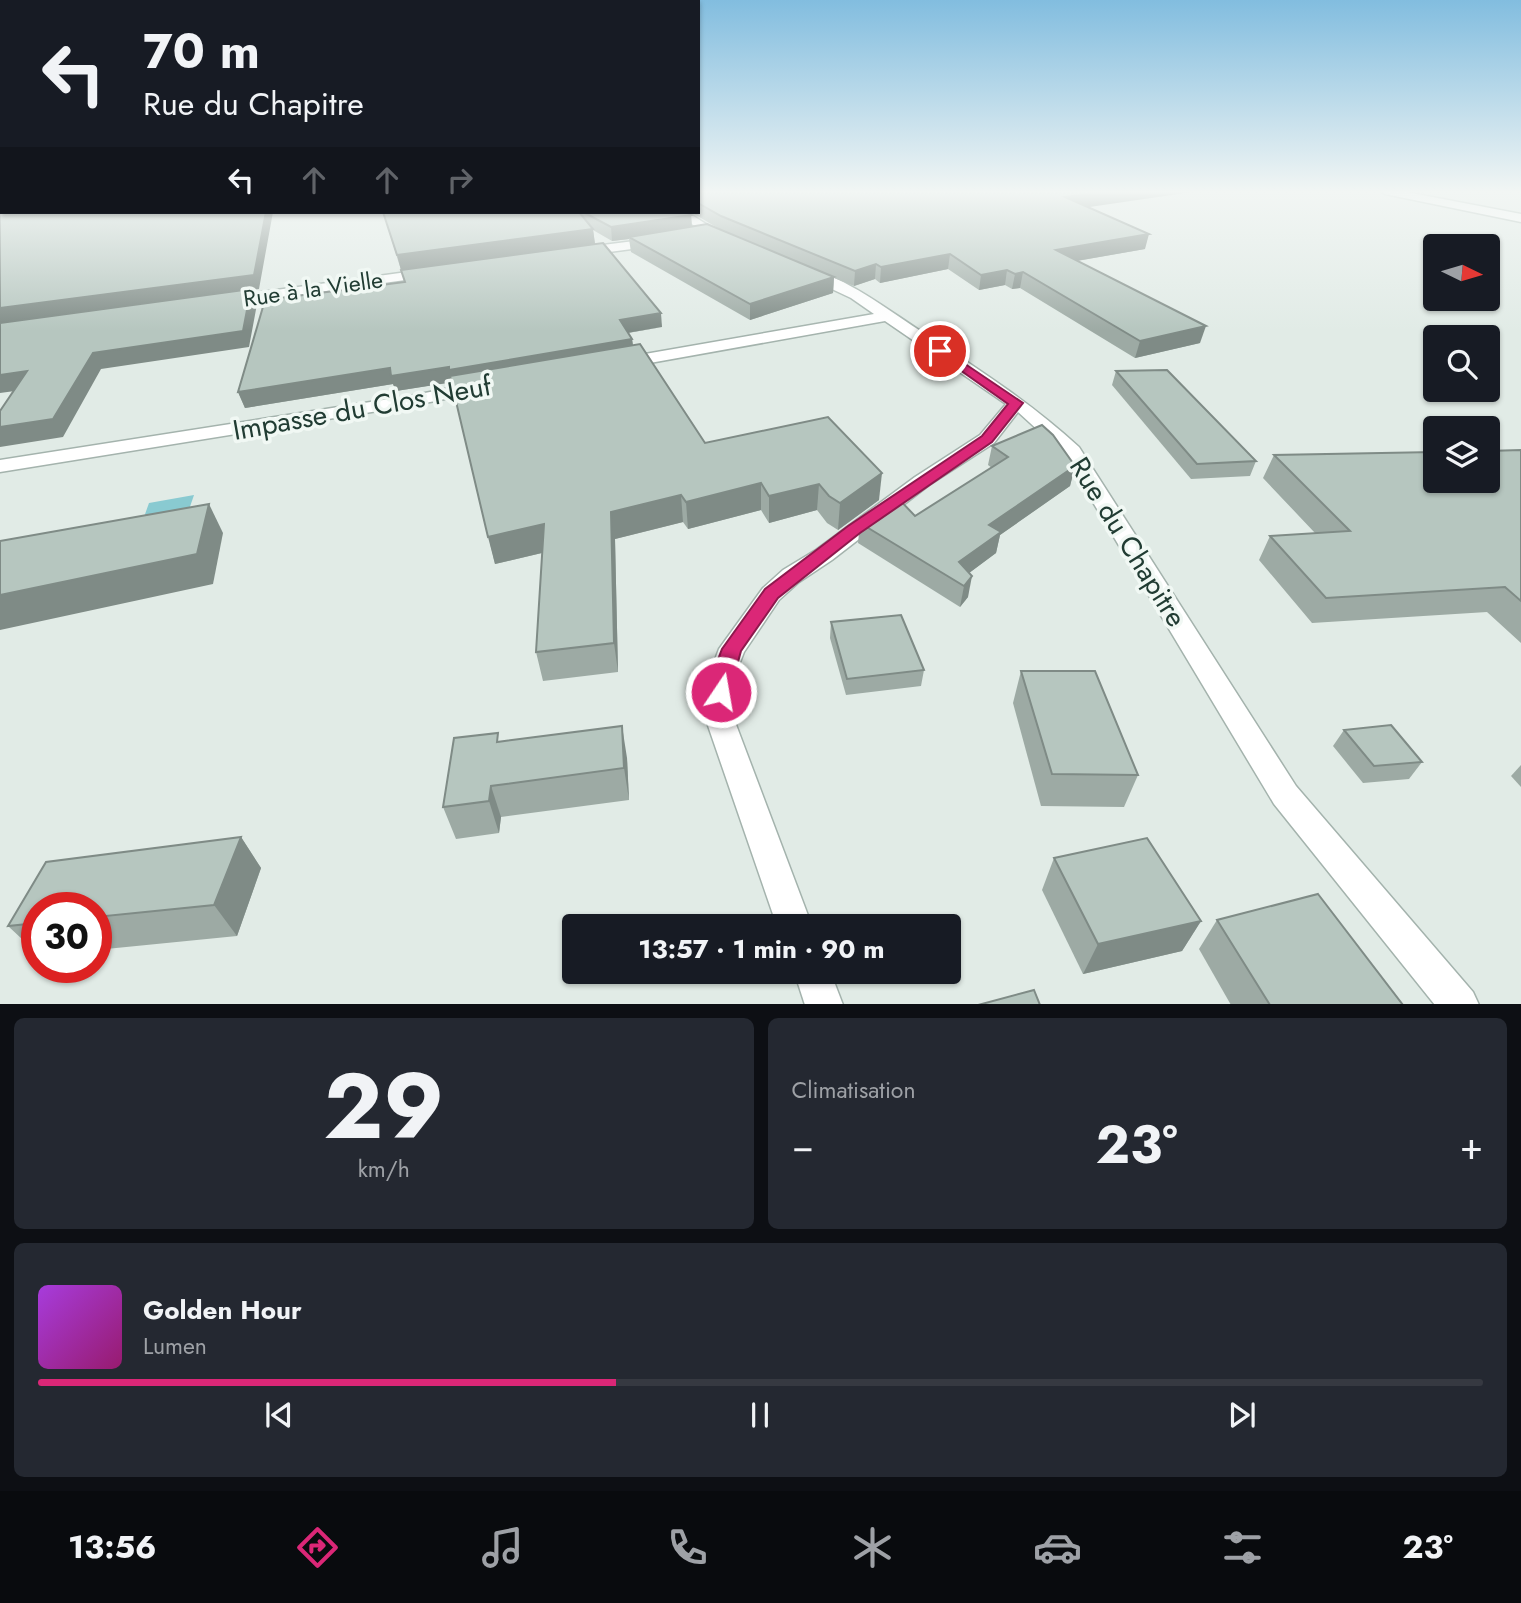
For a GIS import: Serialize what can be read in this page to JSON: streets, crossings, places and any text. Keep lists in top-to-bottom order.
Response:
{
  "streets": {
    "street": ["Rue à la Vielle", "Impasse du Clos Neuf", "Rue du Chapitre"]
  },
  "north": "right",
  "page": {
    "turn": ["70 m", "Rue du Chapitre"],
    "limit": "30",
    "trip": "13:57 · 1 min · 90 m",
    "tile": [
      ["29", "km/h"],
      "Climatisation"
    ],
    "heat": ["−", "23°", "+"],
    "song": ["Golden Hour", "Lumen"],
    "tabs": ["13:56", "23°"]
  }
}
